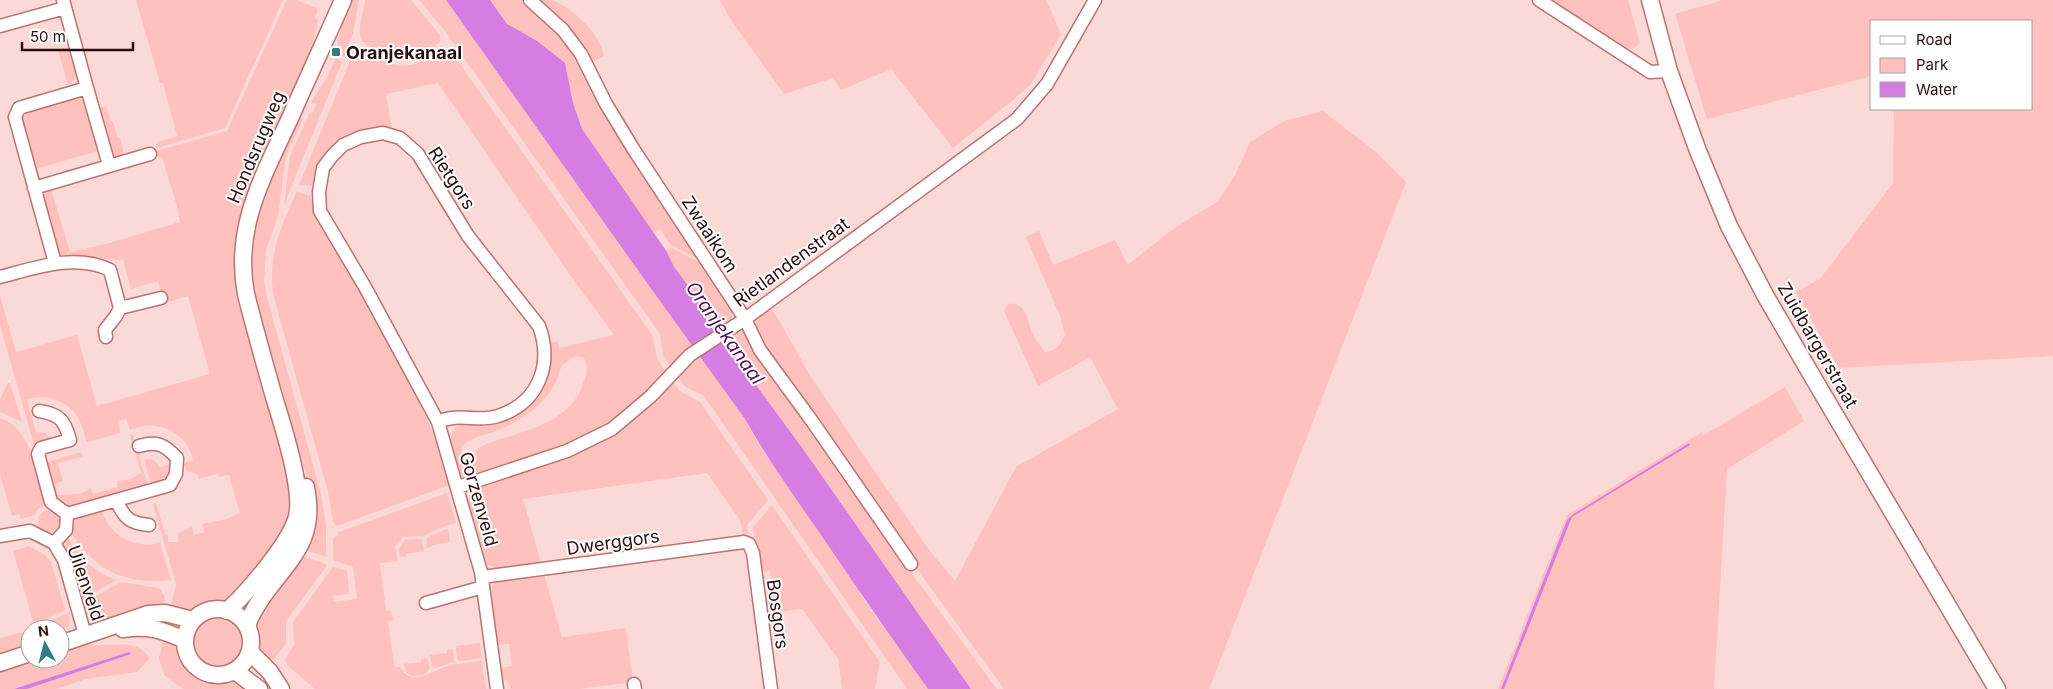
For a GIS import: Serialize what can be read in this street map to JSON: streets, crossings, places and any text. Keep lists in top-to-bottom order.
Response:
{
  "streets": {
    "street": [
      "Hondsrugweg",
      "Rietgors",
      "Zwaaikom",
      "Rietlandenstraat",
      "Zuidbargerstraat",
      "Gorzenveld",
      "Dwerggors",
      "Uilenveld",
      "Bosgors"
    ]
  },
  "crossings": [
    ["Rietgors", "Gorzenveld"],
    ["Zwaaikom", "Rietlandenstraat"],
    ["Rietlandenstraat", "Gorzenveld"],
    ["Gorzenveld", "Dwerggors"],
    ["Dwerggors", "Bosgors"]
  ],
  "water": ["Oranjekanaal"],
  "places": {
    "transit": ["Oranjekanaal"]
  },
  "legend": ["Road", "Park", "Water"],
  "scale_bar": "50 m",
  "north": "top"
}
